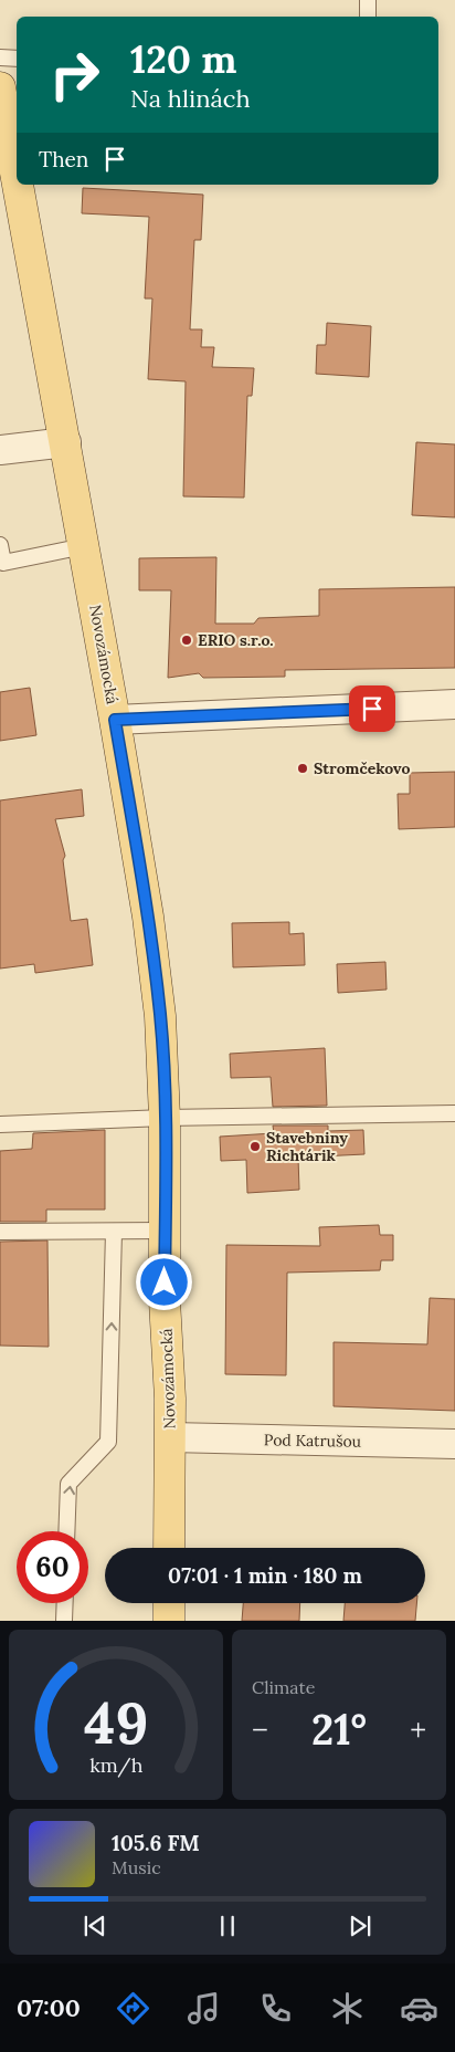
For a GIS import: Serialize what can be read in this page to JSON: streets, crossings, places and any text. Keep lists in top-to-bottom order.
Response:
{
  "streets": {
    "main road": ["Novozámocká"],
    "street": ["Pod Katrušou"]
  },
  "crossings": [
    ["Novozámocká", "Pod Katrušou"]
  ],
  "places": ["ERIO s.r.o.", "Stromčekovo", "Stavebniny Richtárik"],
  "page": {
    "turn": ["120 m", "Na hlinách"],
    "then": "Then",
    "limit": "60",
    "trip": "07:01 · 1 min · 180 m",
    "tile": "Climate",
    "heat": ["−", "21°", "+"],
    "song": ["105.6 FM", "Music"],
    "tabs": "07:00",
    "gauge": ["49", "km/h"]
  }
}
